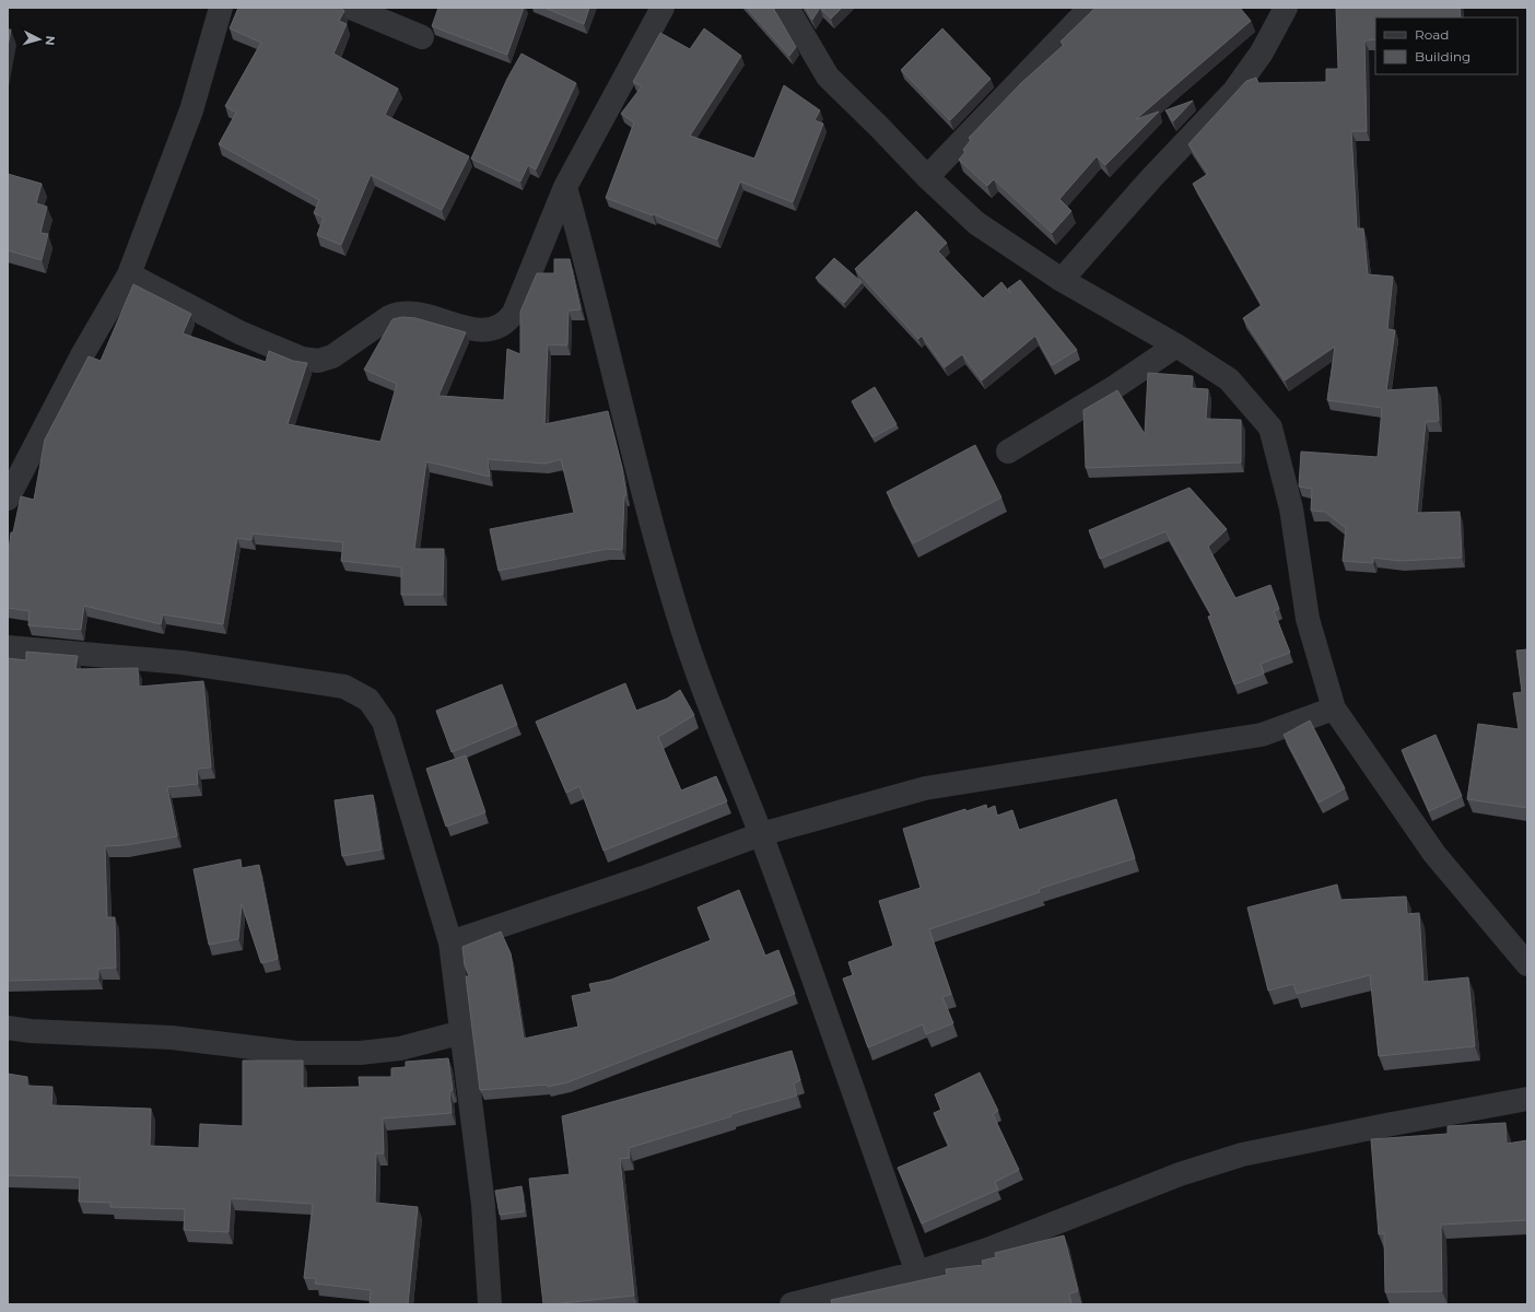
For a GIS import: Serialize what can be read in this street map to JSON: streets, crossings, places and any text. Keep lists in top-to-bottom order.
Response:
{
  "legend": ["Road", "Building"],
  "north": "right"
}
